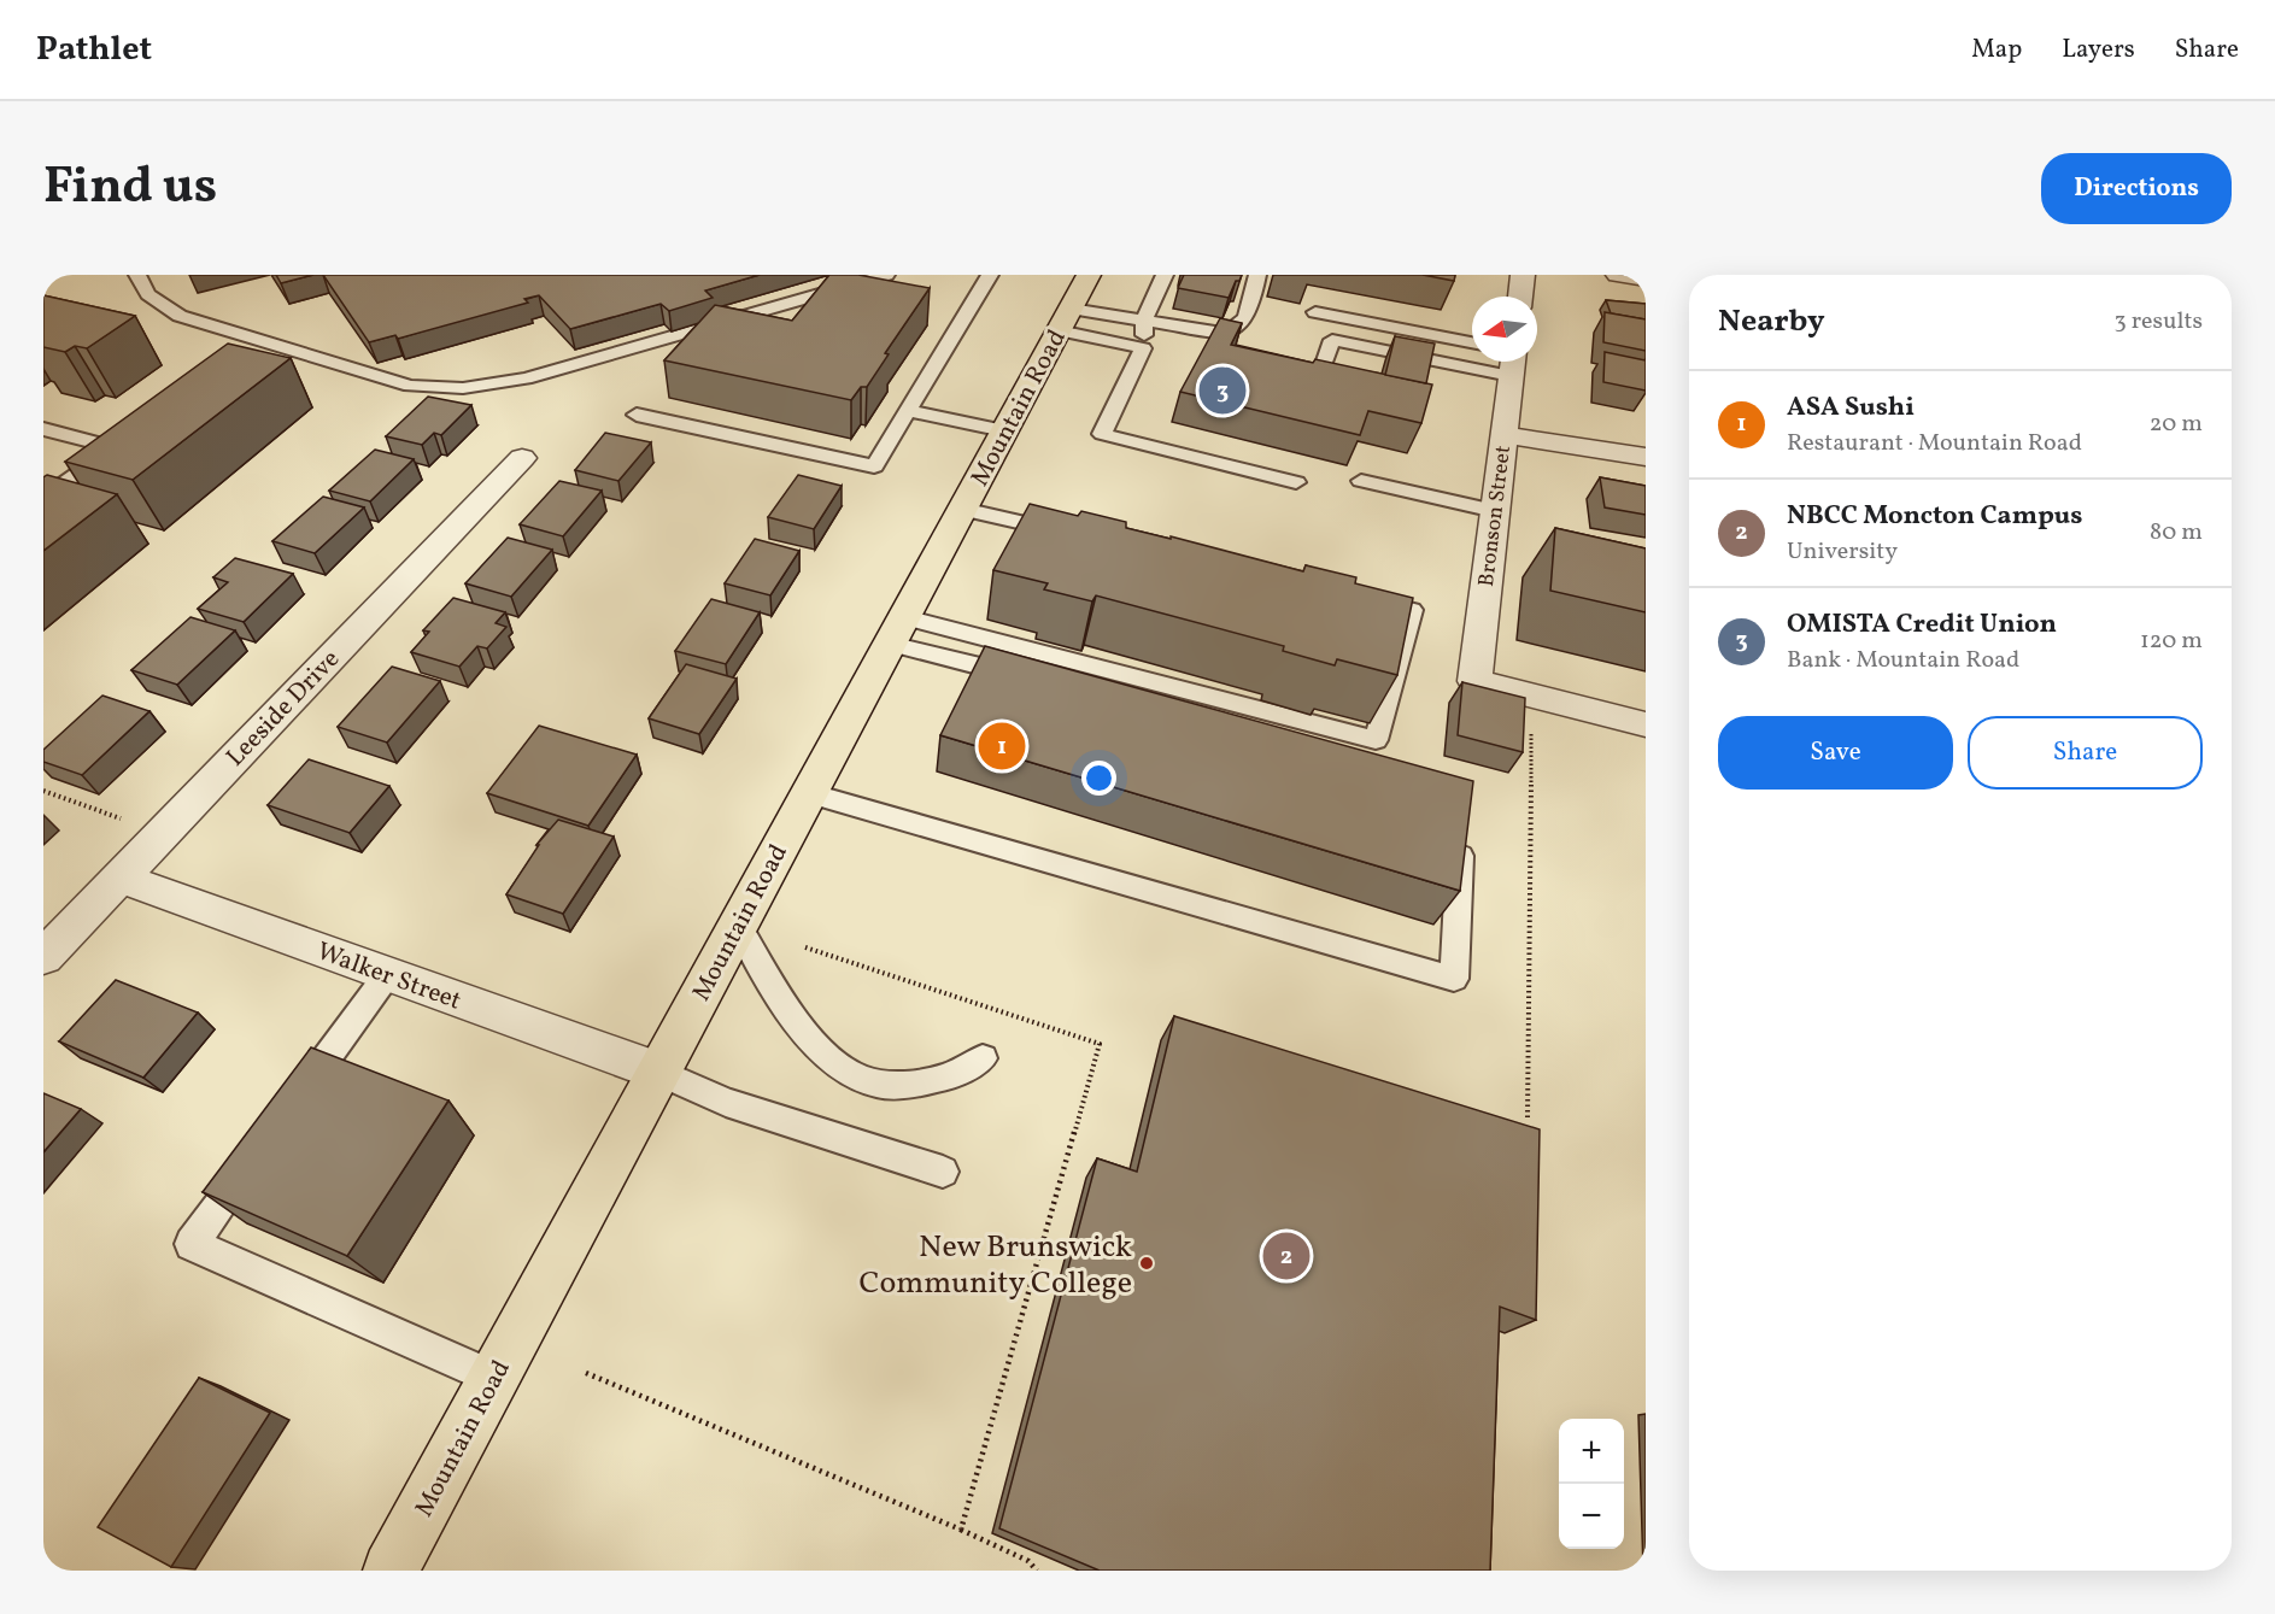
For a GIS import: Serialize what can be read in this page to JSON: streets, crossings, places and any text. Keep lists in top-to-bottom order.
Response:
{
  "streets": {
    "main road": ["Mountain Road"],
    "street": ["Bronson Street", "Leeside Drive", "Walker Street"]
  },
  "crossings": [
    ["Mountain Road", "Walker Street"],
    ["Leeside Drive", "Walker Street"]
  ],
  "places": ["New Brunswick Community College"],
  "north": "left",
  "page": {
    "header": "Pathlet",
    "nav": ["Map", "Layers", "Share"],
    "title": "Find us",
    "buttons": [
      "Directions",
      ["Save", "Share"]
    ],
    "heading": ["Nearby", "3 results"],
    "pins": ["3", "1", "2"],
    "list": [
      {
        "mark": "1",
        "name": "ASA Sushi",
        "note": "Restaurant · Mountain Road",
        "value": "20 m"
      },
      {
        "mark": "2",
        "name": "NBCC Moncton Campus",
        "note": "University",
        "value": "80 m"
      },
      {
        "mark": "3",
        "name": "OMISTA Credit Union",
        "note": "Bank · Mountain Road",
        "value": "120 m"
      }
    ],
    "map_buttons": ["+", "−"]
  }
}
